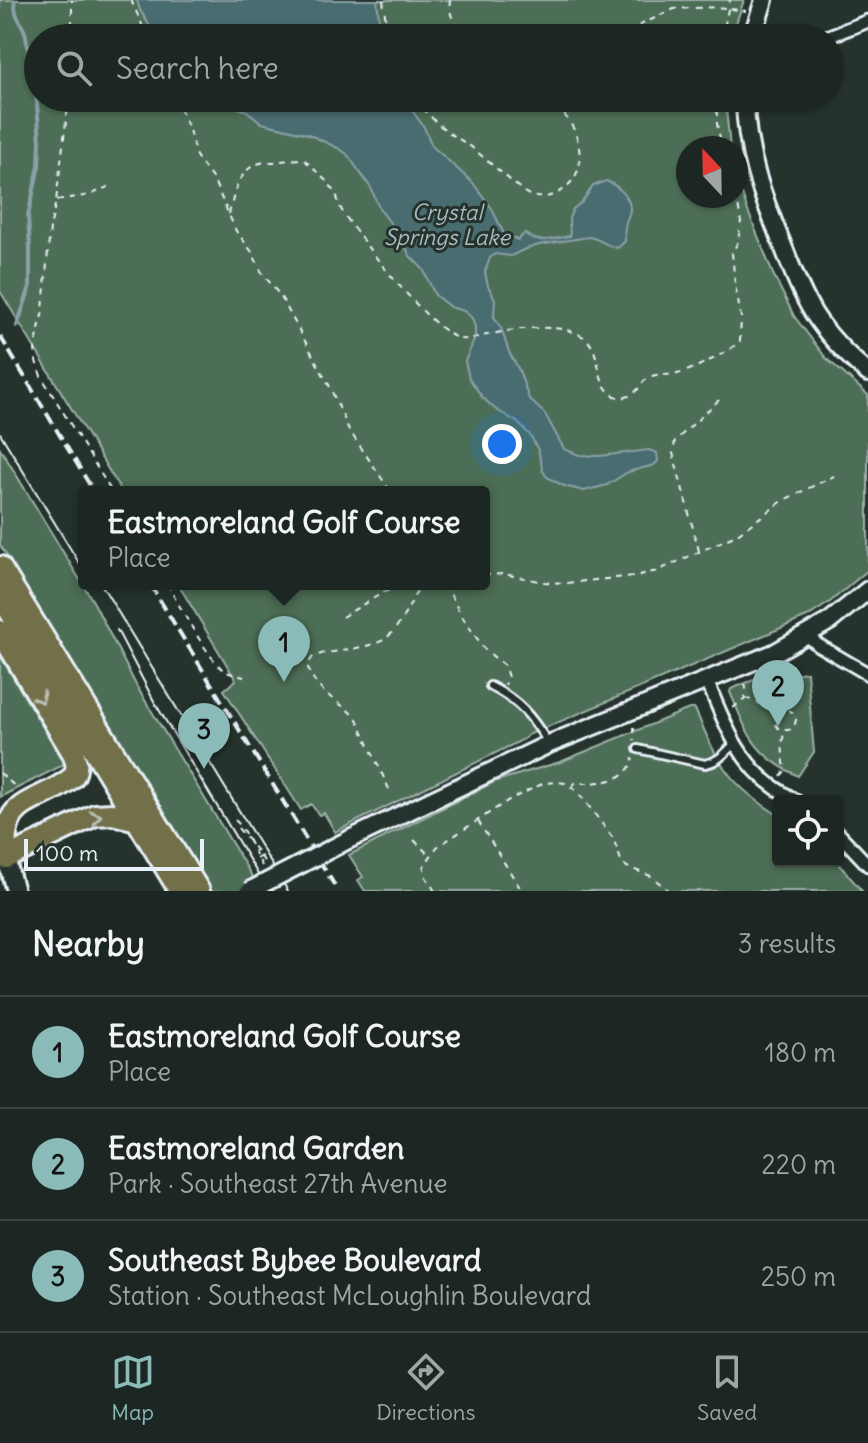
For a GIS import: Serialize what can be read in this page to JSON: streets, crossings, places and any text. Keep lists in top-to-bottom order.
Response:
{
  "water": ["Crystal Springs Lake"],
  "scale_bar": "100 m",
  "north": "top",
  "page": {
    "search": "Search here",
    "popup": ["Eastmoreland Golf Course", "Place"],
    "pins": ["1", "2", "3"],
    "scale": "100 m",
    "heading": ["Nearby", "3 results"],
    "list": [
      {
        "mark": "1",
        "name": "Eastmoreland Golf Course",
        "note": "Place",
        "value": "180 m"
      },
      {
        "mark": "2",
        "name": "Eastmoreland Garden",
        "note": "Park · Southeast 27th Avenue",
        "value": "220 m"
      },
      {
        "mark": "3",
        "name": "Southeast Bybee Boulevard",
        "note": "Station · Southeast McLoughlin Boulevard",
        "value": "250 m"
      }
    ],
    "nav": ["Map", "Directions", "Saved"]
  }
}
